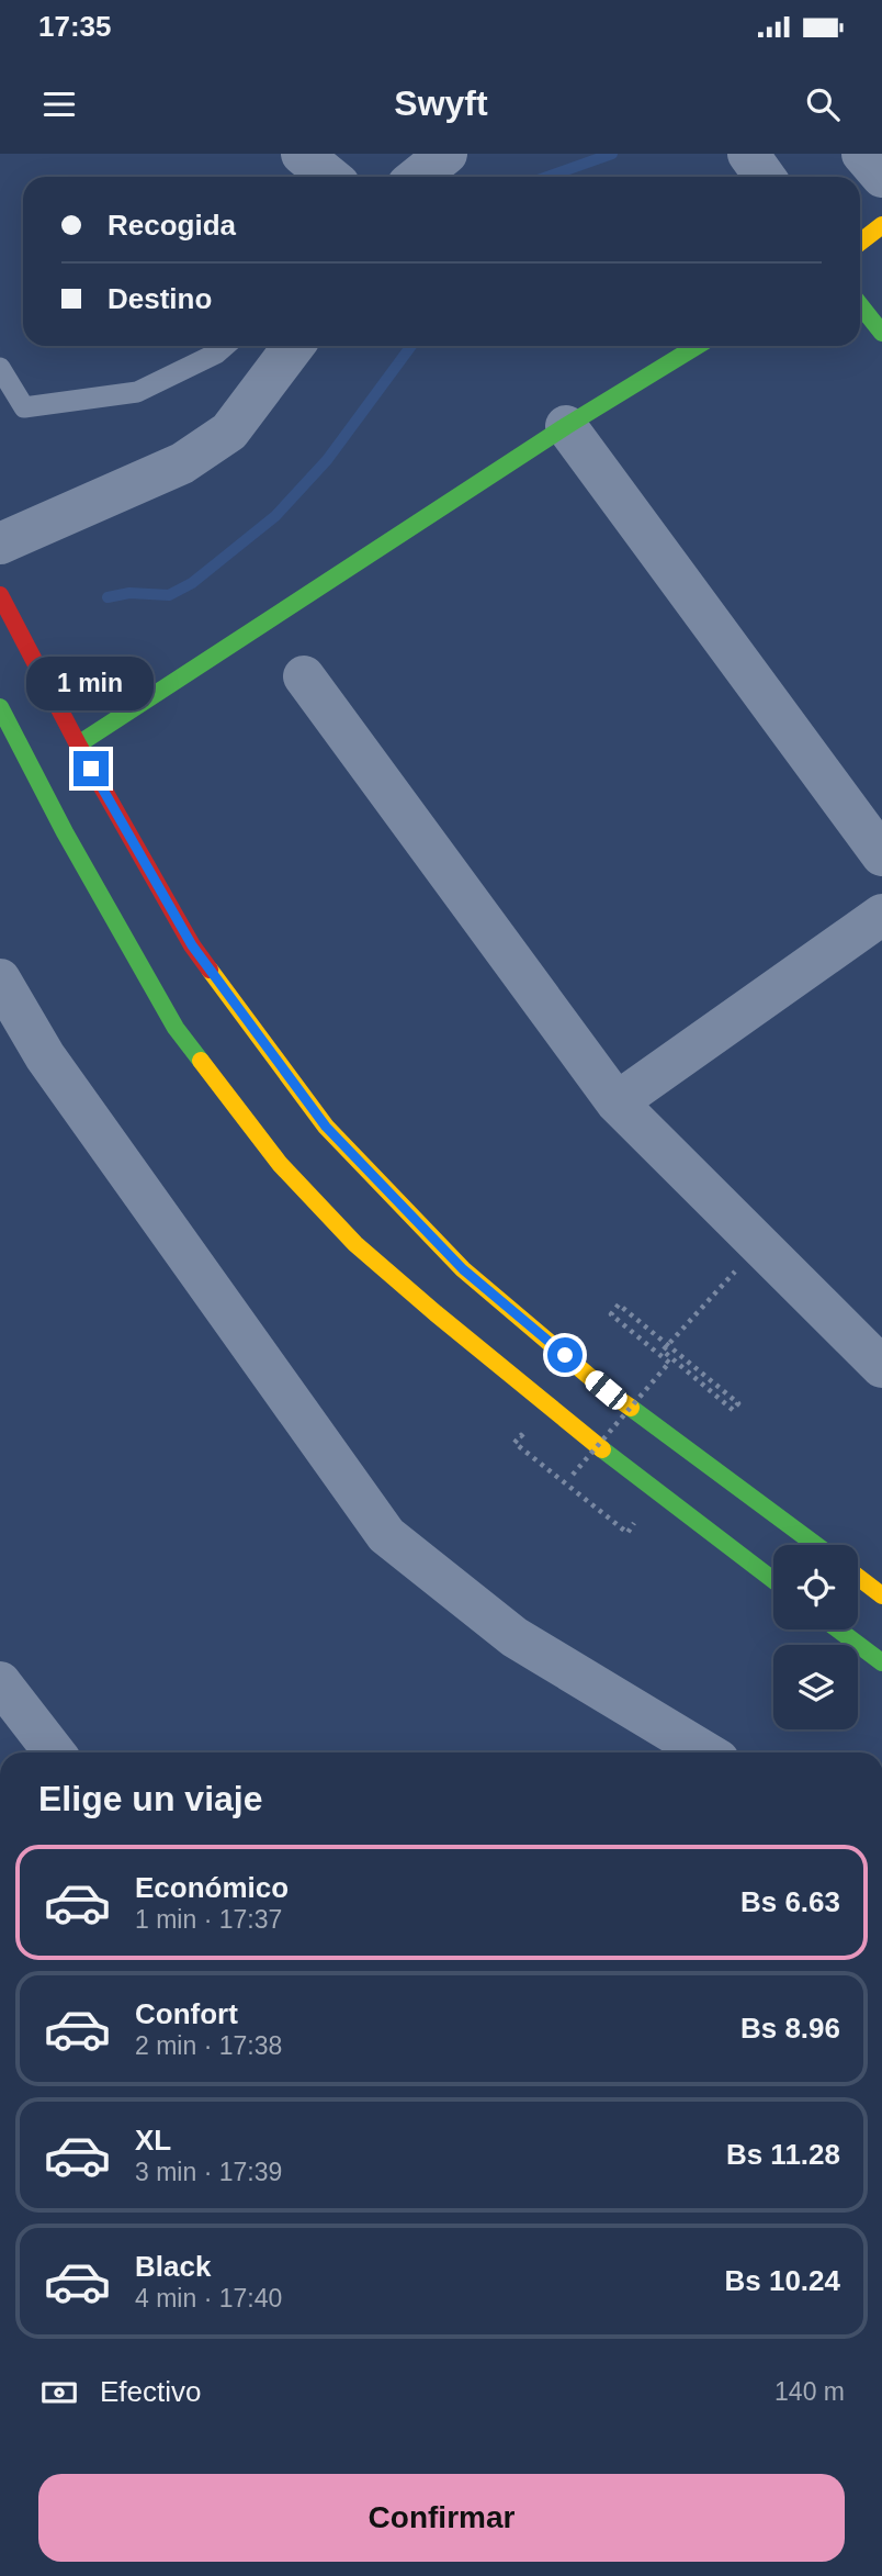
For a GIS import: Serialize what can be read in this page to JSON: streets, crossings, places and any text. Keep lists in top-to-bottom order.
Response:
{
  "page": {
    "status": "17:35",
    "header": "Swyft",
    "banner": ["Recogida", "Destino"],
    "bubble": "1 min",
    "heading": "Elige un viaje",
    "list": [
      {
        "name": "Económico",
        "note": "1 min · 17:37",
        "value": "Bs 6.63"
      },
      {
        "name": "Confort",
        "note": "2 min · 17:38",
        "value": "Bs 8.96"
      },
      {
        "name": "XL",
        "note": "3 min · 17:39",
        "value": "Bs 11.28"
      },
      {
        "name": "Black",
        "note": "4 min · 17:40",
        "value": "Bs 10.24"
      }
    ],
    "pay": ["Efectivo", "140 m"],
    "buttons": "Confirmar"
  }
}
